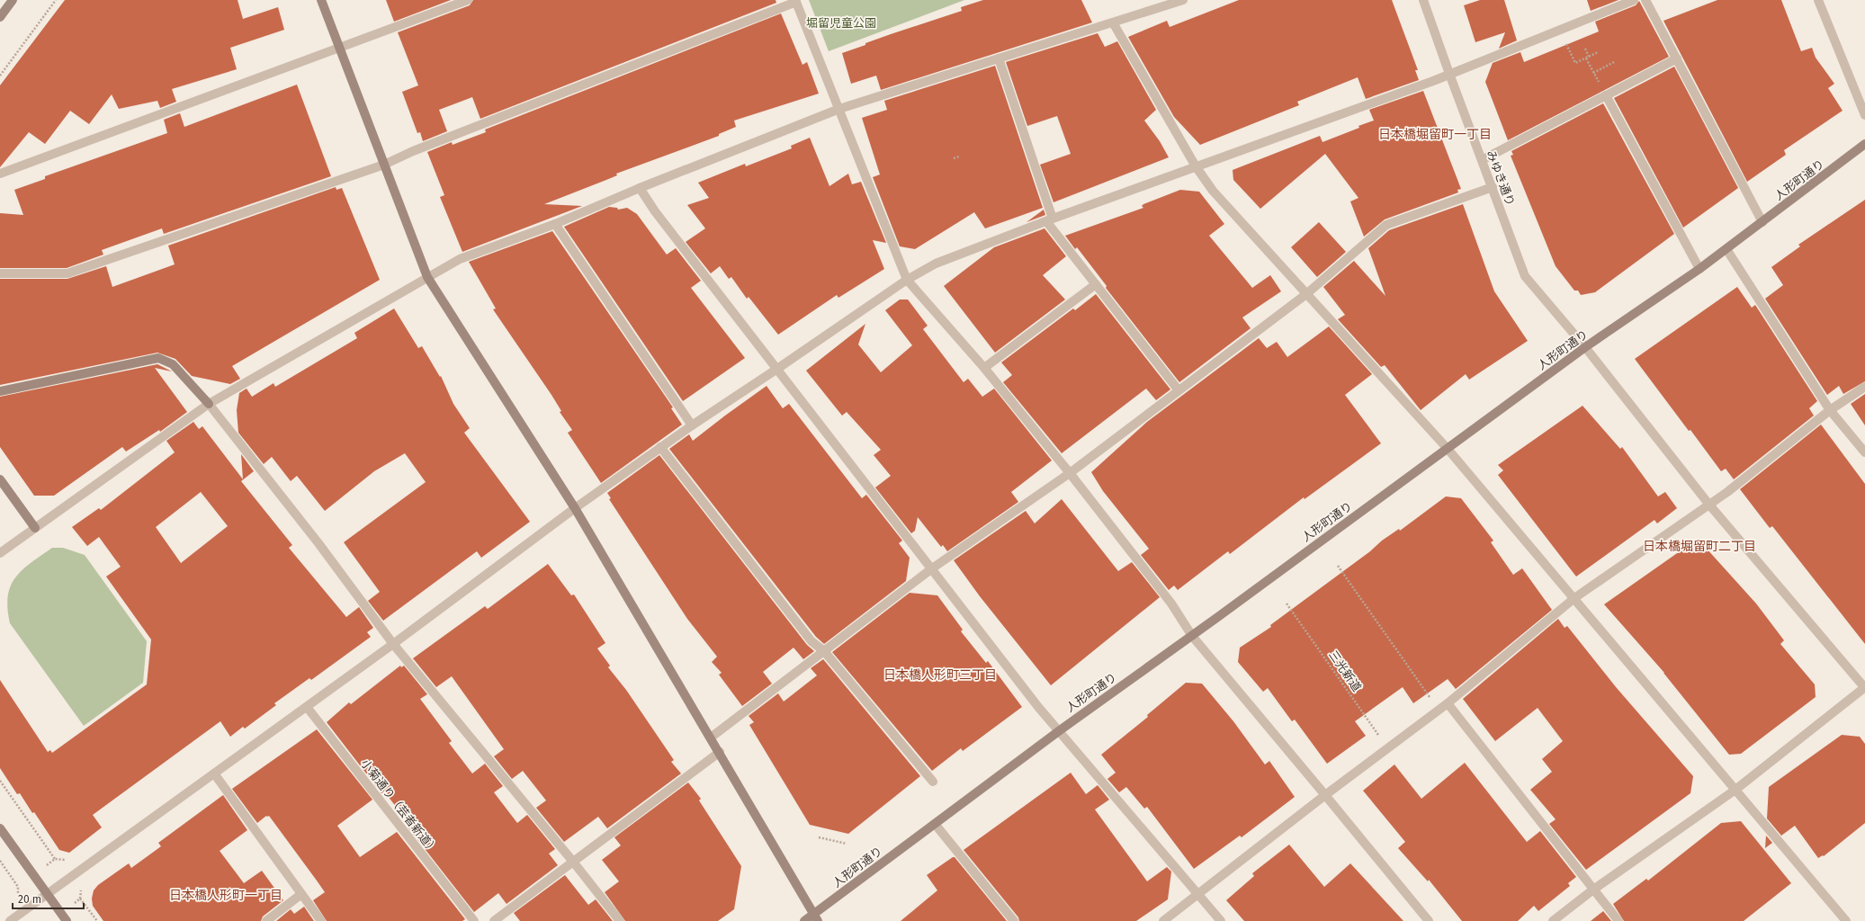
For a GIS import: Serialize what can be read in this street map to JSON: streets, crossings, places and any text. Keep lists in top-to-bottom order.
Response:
{
  "streets": {
    "street": ["みゆき通り", "人形町通り", "小菊通り（芸者新道）"],
    "path": ["三光新道"]
  },
  "crossings": [
    ["みゆき通り", "人形町通り"]
  ],
  "districts": [
    "日本橋堀留町一丁目",
    "日本橋堀留町二丁目",
    "日本橋人形町三丁目",
    "日本橋人形町一丁目"
  ],
  "parks": ["堀留児童公園"],
  "scale_bar": "20 m"
}
